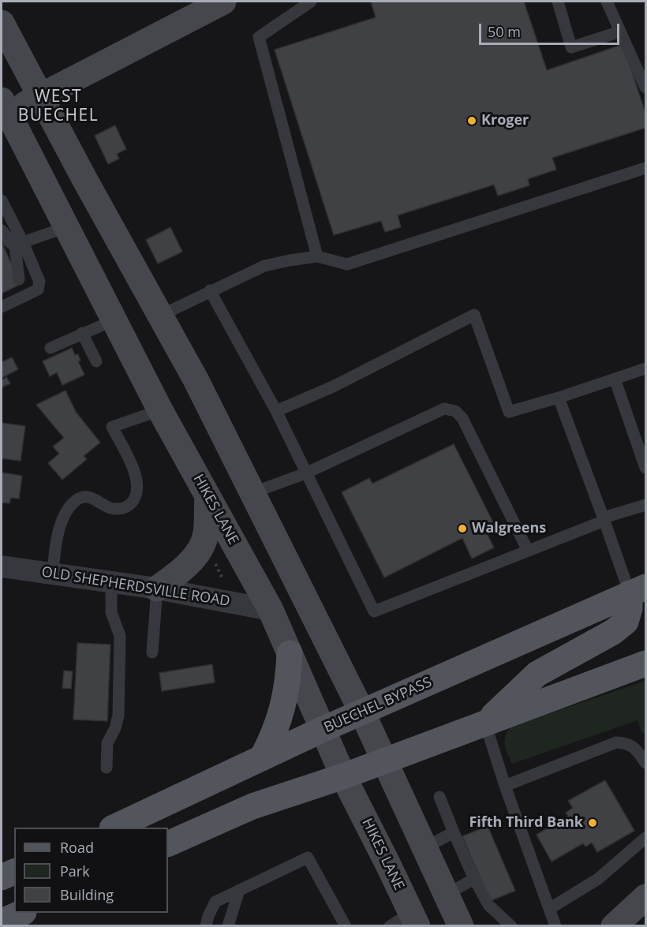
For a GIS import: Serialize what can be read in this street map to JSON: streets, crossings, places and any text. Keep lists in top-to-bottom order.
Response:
{
  "streets": {
    "main road": ["HIKES LANE", "BUECHEL BYPASS"],
    "street": ["OLD SHEPHERDSVILLE ROAD"]
  },
  "crossings": [
    ["HIKES LANE", "OLD SHEPHERDSVILLE ROAD"],
    ["HIKES LANE", "BUECHEL BYPASS"]
  ],
  "districts": ["WEST BUECHEL"],
  "places": ["Kroger", "Walgreens", "Fifth Third Bank"],
  "legend": ["Road", "Park", "Building"],
  "scale_bar": "50 m"
}
